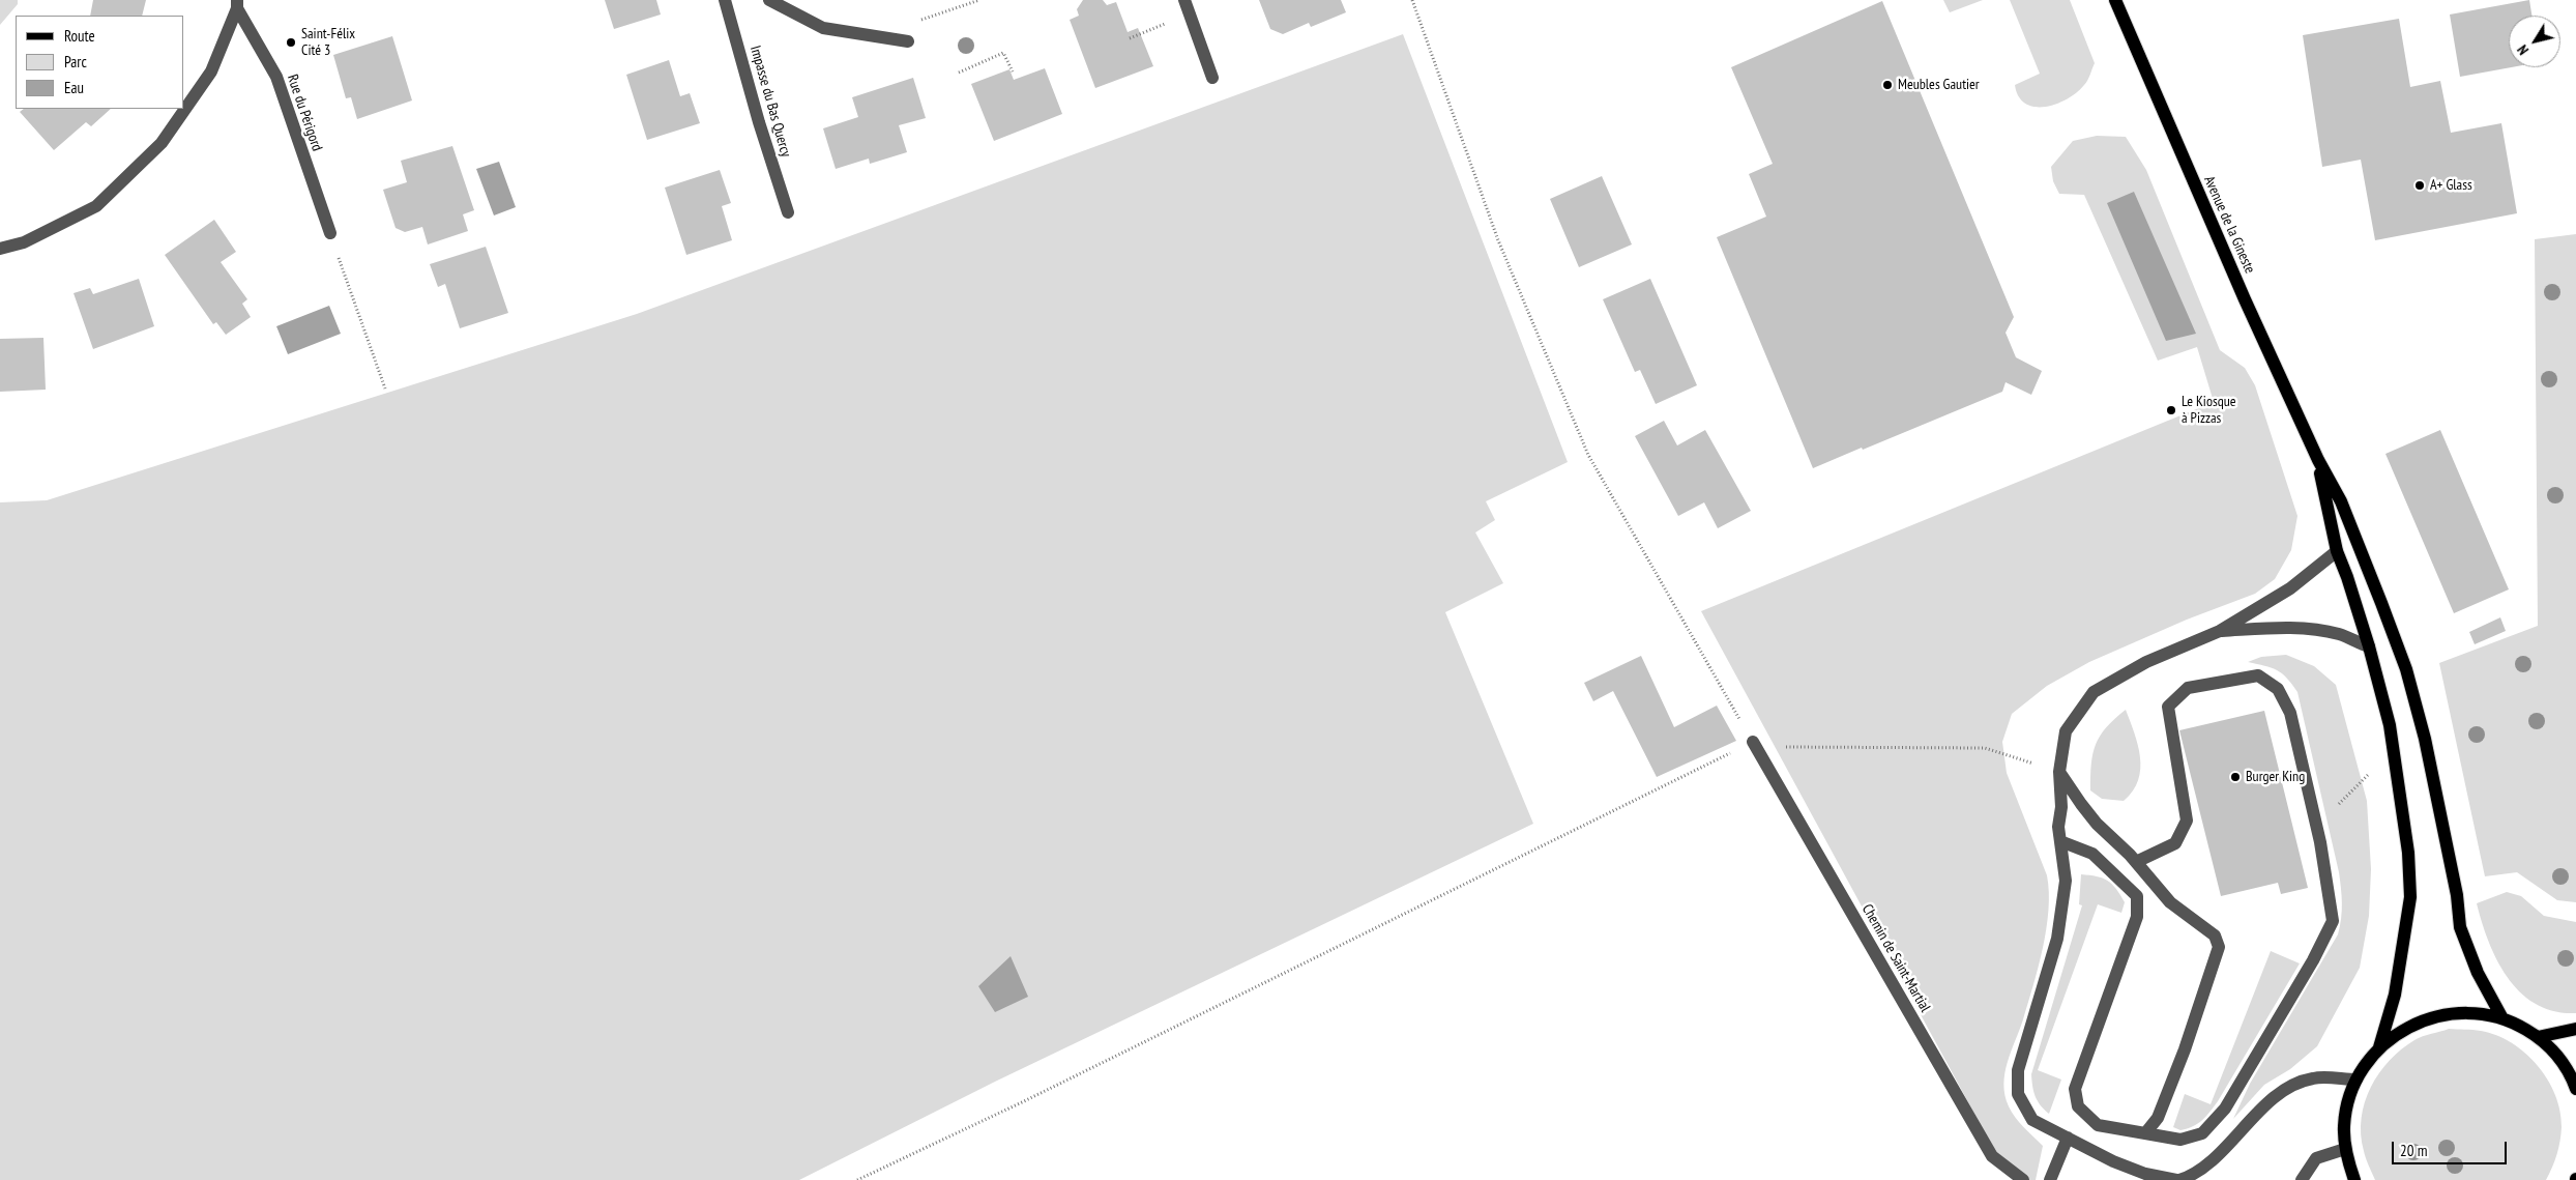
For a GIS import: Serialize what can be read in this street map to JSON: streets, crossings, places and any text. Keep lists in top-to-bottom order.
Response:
{
  "streets": {
    "main road": ["Avenue de la Gineste"],
    "street": ["Impasse du Bas Quercy", "Rue du Périgord", "Chemin de Saint-Martial"]
  },
  "places": [
    "Saint-Félix Cité 3",
    "Meubles Gautier",
    "A+ Glass",
    "Le Kiosque à Pizzas",
    "Burger King"
  ],
  "legend": ["Route", "Parc", "Eau"],
  "scale_bar": "20 m",
  "north": "bottom left"
}
